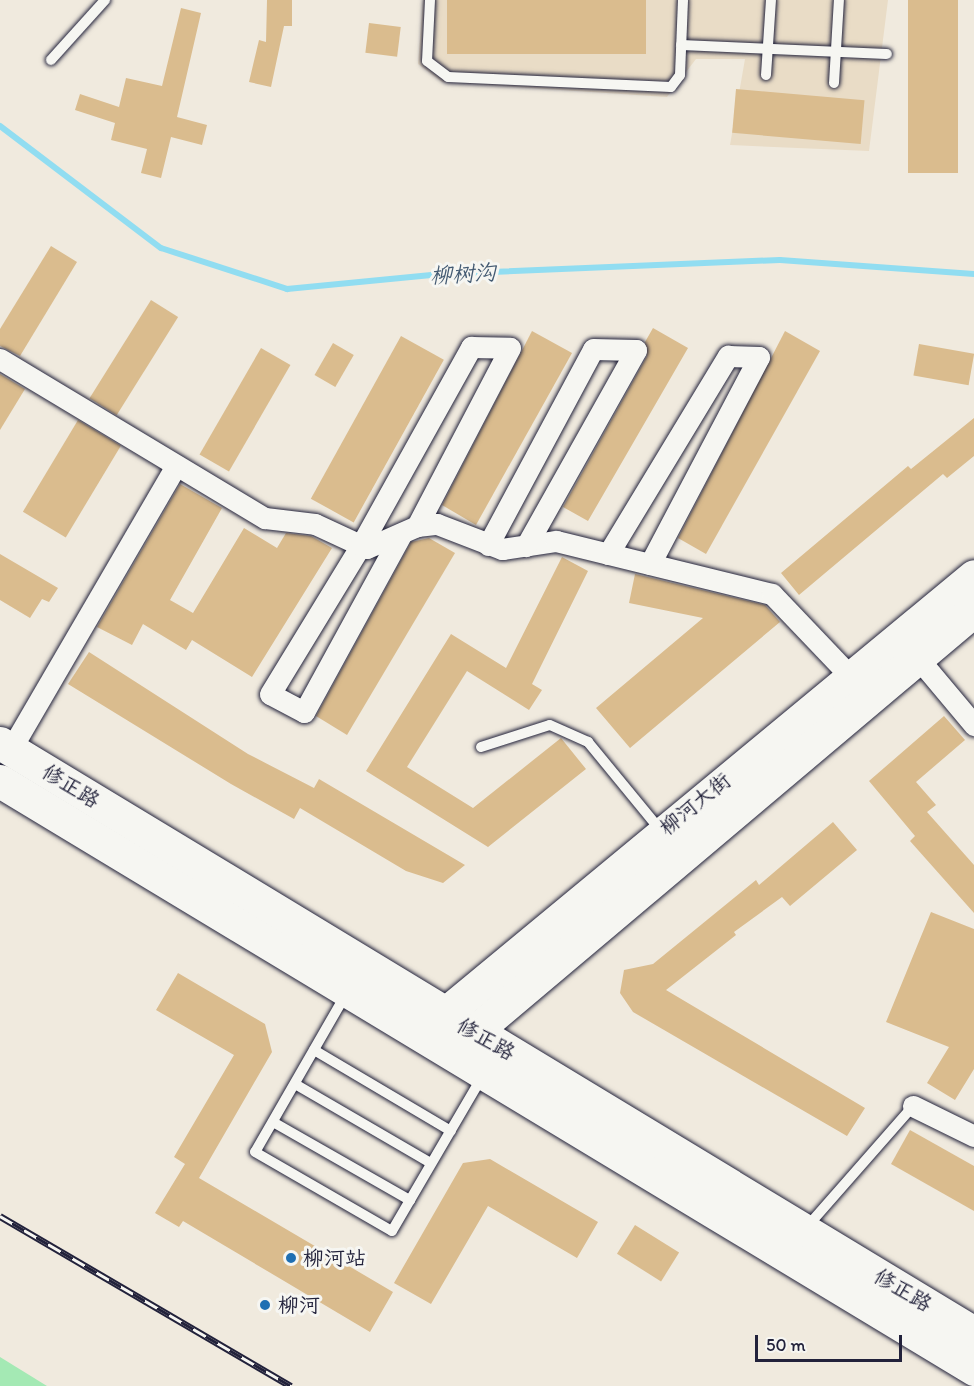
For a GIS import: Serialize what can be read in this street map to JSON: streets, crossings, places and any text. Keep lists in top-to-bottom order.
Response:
{
  "streets": {
    "main road": ["修正路", "柳河大街"]
  },
  "crossings": [
    ["修正路", "柳河大街"]
  ],
  "water": ["柳树沟"],
  "places": ["柳河站", "柳河"],
  "scale_bar": "50 m"
}
